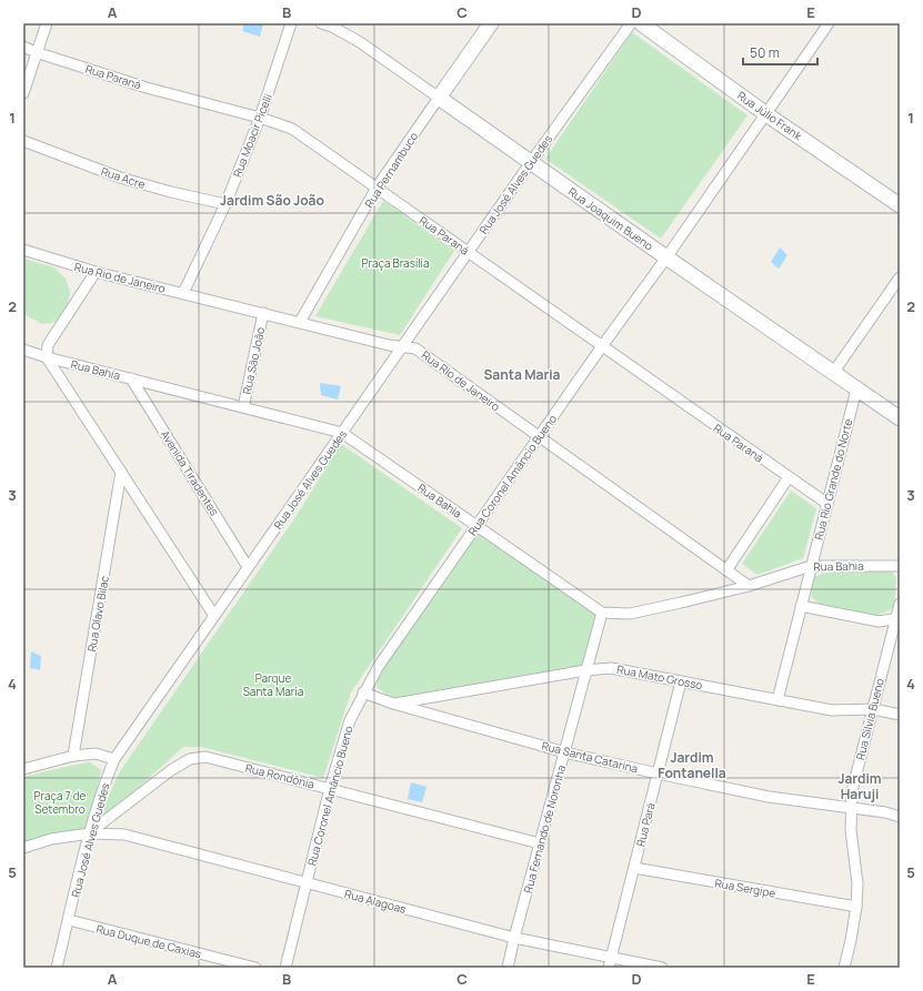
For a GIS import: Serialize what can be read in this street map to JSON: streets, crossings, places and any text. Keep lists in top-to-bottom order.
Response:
{
  "streets": {
    "street": [
      "Rua Paraná",
      "Rua Júlio Frank",
      "Rua Moacir Picelli",
      "Rua Pernambuco",
      "Rua Acre",
      "Rua José Alves Guedes",
      "Rua Joaquim Bueno",
      "Rua Rio de Janeiro",
      "Rua São João",
      "Rua Bahia",
      "Avenida Tiradentes",
      "Rua Coronel Amâncio Bueno",
      "Rua Rio Grande do Norte",
      "Rua Olavo Bilac",
      "Rua Mato Grosso",
      "Rua Silvia Bueno",
      "Rua Santa Catarina",
      "Rua Rondônia",
      "Rua Pará",
      "Rua Fernando de Noronha",
      "Rua Sergipe",
      "Rua Alagoas",
      "Rua Duque de Caxias"
    ]
  },
  "crossings": [
    ["Rua Paraná", "Rua Moacir Picelli"],
    ["Rua Paraná", "Rua Pernambuco"],
    ["Rua Paraná", "Rua José Alves Guedes"],
    ["Rua Paraná", "Rua Coronel Amâncio Bueno"],
    ["Rua Paraná", "Rua Rio Grande do Norte"],
    ["Rua Júlio Frank", "Rua José Alves Guedes"],
    ["Rua Júlio Frank", "Rua Coronel Amâncio Bueno"],
    ["Rua Moacir Picelli", "Rua Acre"],
    ["Rua Moacir Picelli", "Rua Rio de Janeiro"],
    ["Rua Pernambuco", "Rua Joaquim Bueno"],
    ["Rua Pernambuco", "Rua Rio de Janeiro"],
    ["Rua José Alves Guedes", "Rua Joaquim Bueno"],
    ["Rua José Alves Guedes", "Rua Rio de Janeiro"],
    ["Rua José Alves Guedes", "Rua Bahia"],
    ["Rua José Alves Guedes", "Avenida Tiradentes"],
    ["Rua José Alves Guedes", "Rua Rondônia"],
    ["Rua José Alves Guedes", "Rua Alagoas"],
    ["Rua José Alves Guedes", "Rua Duque de Caxias"],
    ["Rua Joaquim Bueno", "Rua Coronel Amâncio Bueno"],
    ["Rua Joaquim Bueno", "Rua Rio Grande do Norte"],
    ["Rua Rio de Janeiro", "Rua São João"],
    ["Rua Rio de Janeiro", "Rua Bahia"],
    ["Rua Rio de Janeiro", "Rua Coronel Amâncio Bueno"],
    ["Rua São João", "Rua Bahia"],
    ["Rua Bahia", "Avenida Tiradentes"],
    ["Rua Bahia", "Rua Coronel Amâncio Bueno"],
    ["Rua Bahia", "Rua Rio Grande do Norte"],
    ["Rua Bahia", "Rua Fernando de Noronha"],
    ["Rua Coronel Amâncio Bueno", "Rua Santa Catarina"],
    ["Rua Coronel Amâncio Bueno", "Rua Rondônia"],
    ["Rua Coronel Amâncio Bueno", "Rua Alagoas"],
    ["Rua Rio Grande do Norte", "Rua Mato Grosso"],
    ["Rua Mato Grosso", "Rua Silvia Bueno"],
    ["Rua Mato Grosso", "Rua Santa Catarina"],
    ["Rua Mato Grosso", "Rua Pará"],
    ["Rua Mato Grosso", "Rua Fernando de Noronha"],
    ["Rua Silvia Bueno", "Rua Santa Catarina"],
    ["Rua Silvia Bueno", "Rua Sergipe"],
    ["Rua Santa Catarina", "Rua Pará"],
    ["Rua Santa Catarina", "Rua Fernando de Noronha"],
    ["Rua Rondônia", "Rua Fernando de Noronha"],
    ["Rua Rondônia", "Rua Alagoas"],
    ["Rua Pará", "Rua Sergipe"],
    ["Rua Pará", "Rua Alagoas"],
    ["Rua Fernando de Noronha", "Rua Alagoas"]
  ],
  "districts": [
    "Jardim São João",
    "Santa Maria",
    "Jardim Fontanella",
    "Jardim Haruji"
  ],
  "parks": ["Praça Brasília", "Parque Santa Maria", "Praça 7 de Setembro"],
  "scale_bar": "50 m",
  "grid": {
    "columns": [
      "A",
      "B",
      "C",
      "D",
      "E"
    ],
    "rows": [
      "1",
      "2",
      "3",
      "4",
      "5"
    ]
  }
}
